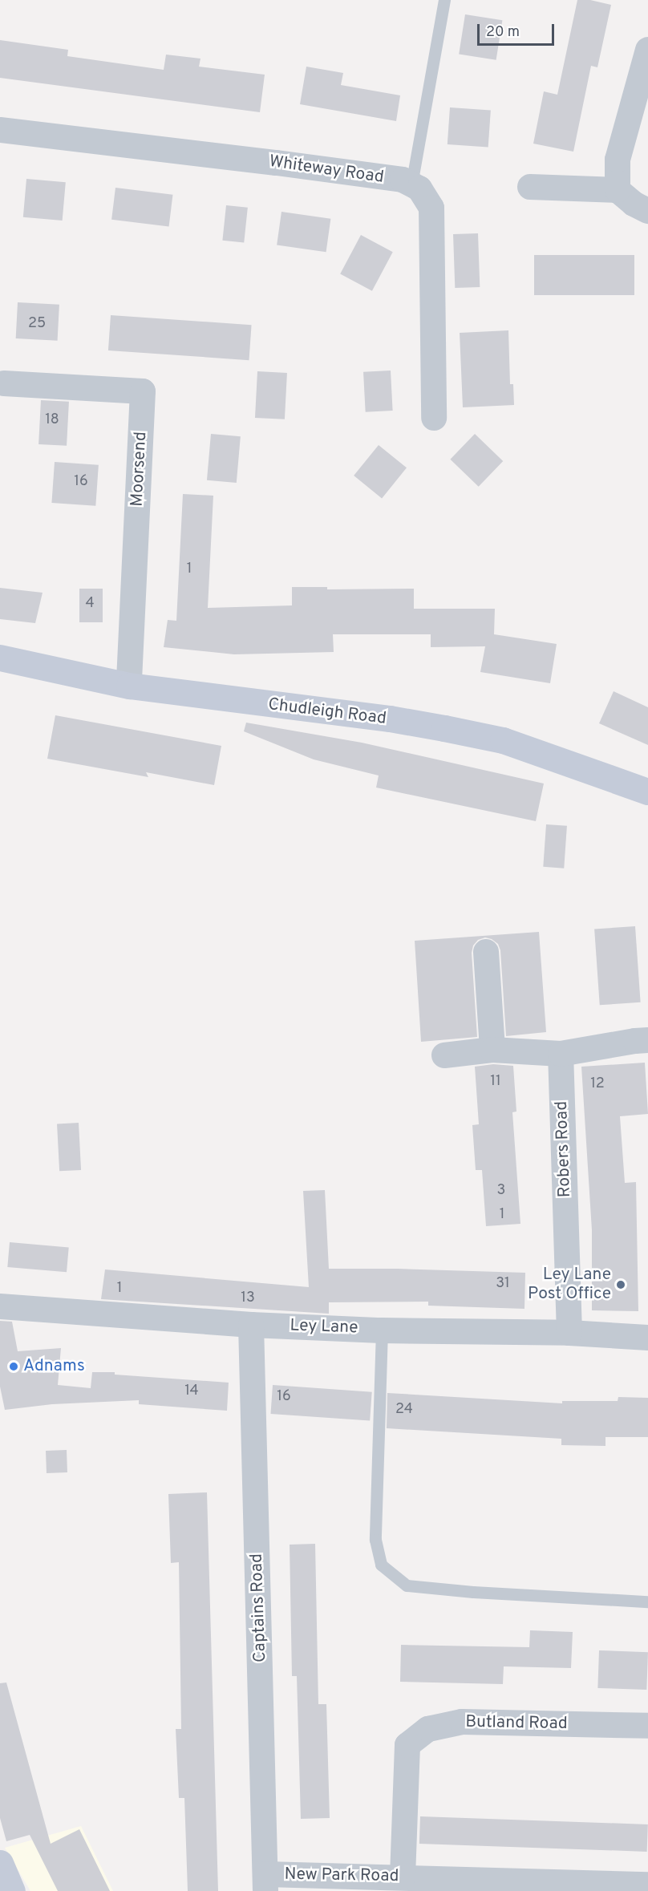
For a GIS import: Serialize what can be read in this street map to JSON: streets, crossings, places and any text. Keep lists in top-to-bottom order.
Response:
{
  "streets": {
    "main road": ["Chudleigh Road"],
    "street": [
      "Whiteway Road",
      "Moorsend",
      "Robers Road",
      "Ley Lane",
      "Captains Road",
      "Butland Road",
      "New Park Road"
    ]
  },
  "crossings": [
    ["Moorsend", "Chudleigh Road"],
    ["Robers Road", "Ley Lane"],
    ["Ley Lane", "Captains Road"],
    ["Captains Road", "New Park Road"],
    ["Butland Road", "New Park Road"]
  ],
  "places": ["Ley Lane Post Office", "Adnams"],
  "house_numbers": [
    "25",
    "18",
    "16",
    "1",
    "4",
    "11",
    "12",
    "3",
    "1",
    "31",
    "1",
    "13",
    "14",
    "16",
    "24"
  ],
  "scale_bar": "20 m"
}
